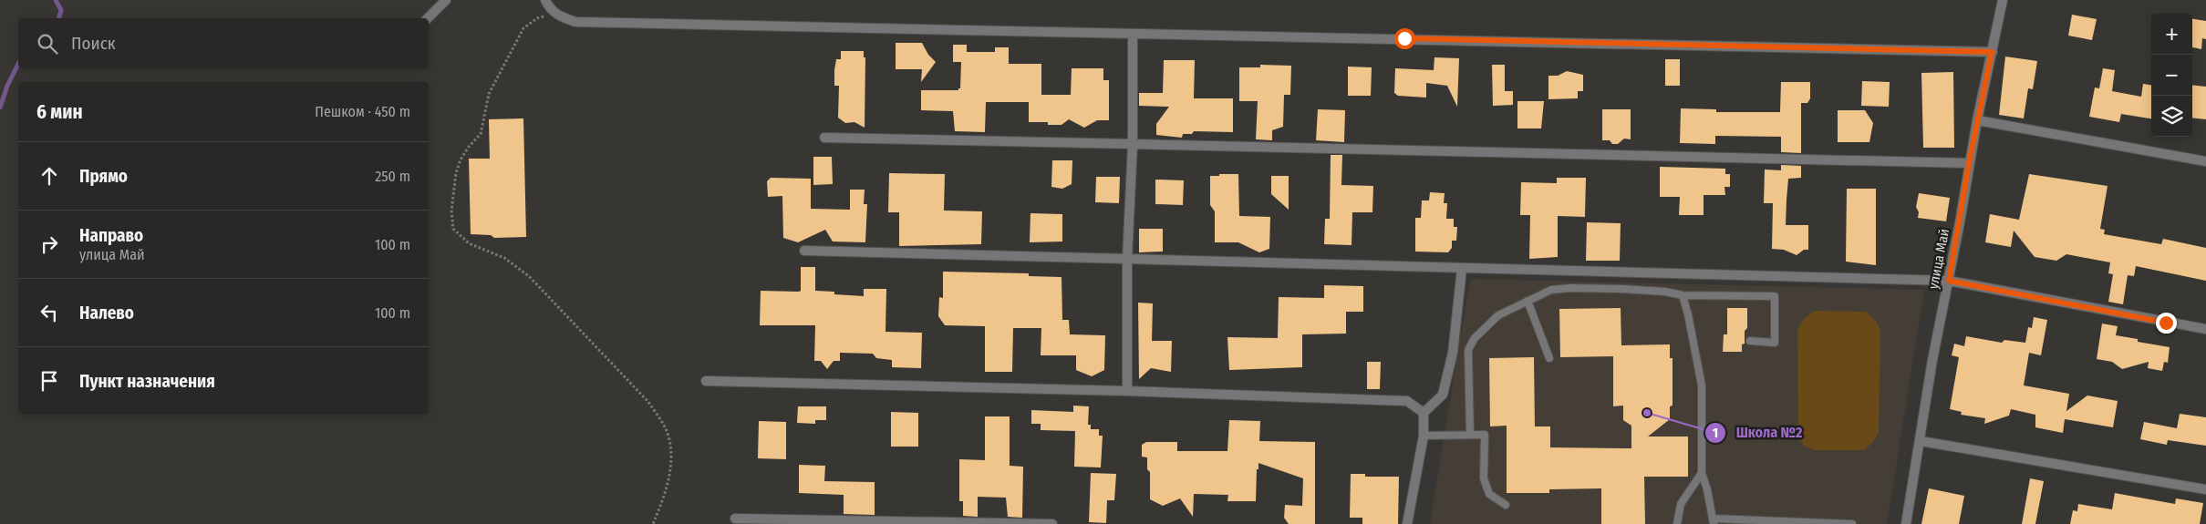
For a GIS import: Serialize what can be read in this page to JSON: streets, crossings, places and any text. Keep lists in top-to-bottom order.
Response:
{
  "streets": {
    "street": ["улица Май"]
  },
  "places": ["Школа №2"],
  "page": {
    "map_buttons": ["+", "−"],
    "search": "Поиск",
    "heading": ["6 мин", "Пешком · 450 m"],
    "list": [
      ["Прямо", "250 m"],
      ["Направо", "улица Май", "100 m"],
      ["Налево", "100 m"],
      "Пункт назначения"
    ]
  }
}
